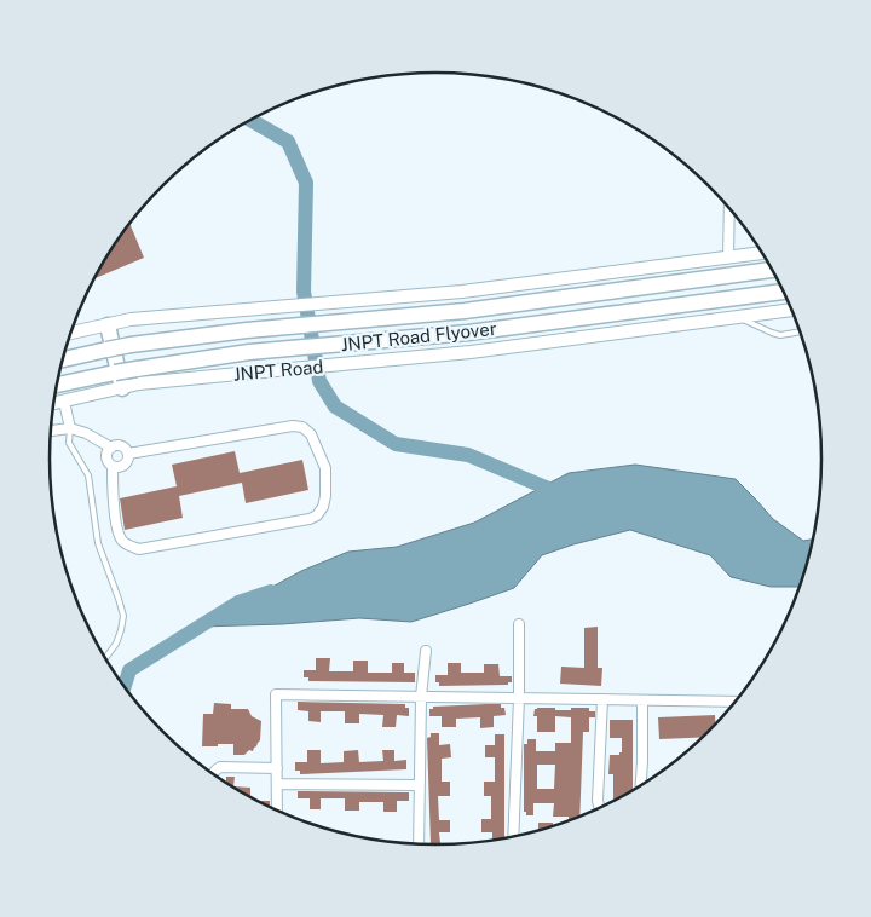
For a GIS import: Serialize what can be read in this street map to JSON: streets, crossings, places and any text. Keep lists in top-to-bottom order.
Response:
{
  "streets": {
    "highway": ["JNPT Road Flyover"],
    "street": ["JNPT Road"]
  }
}
